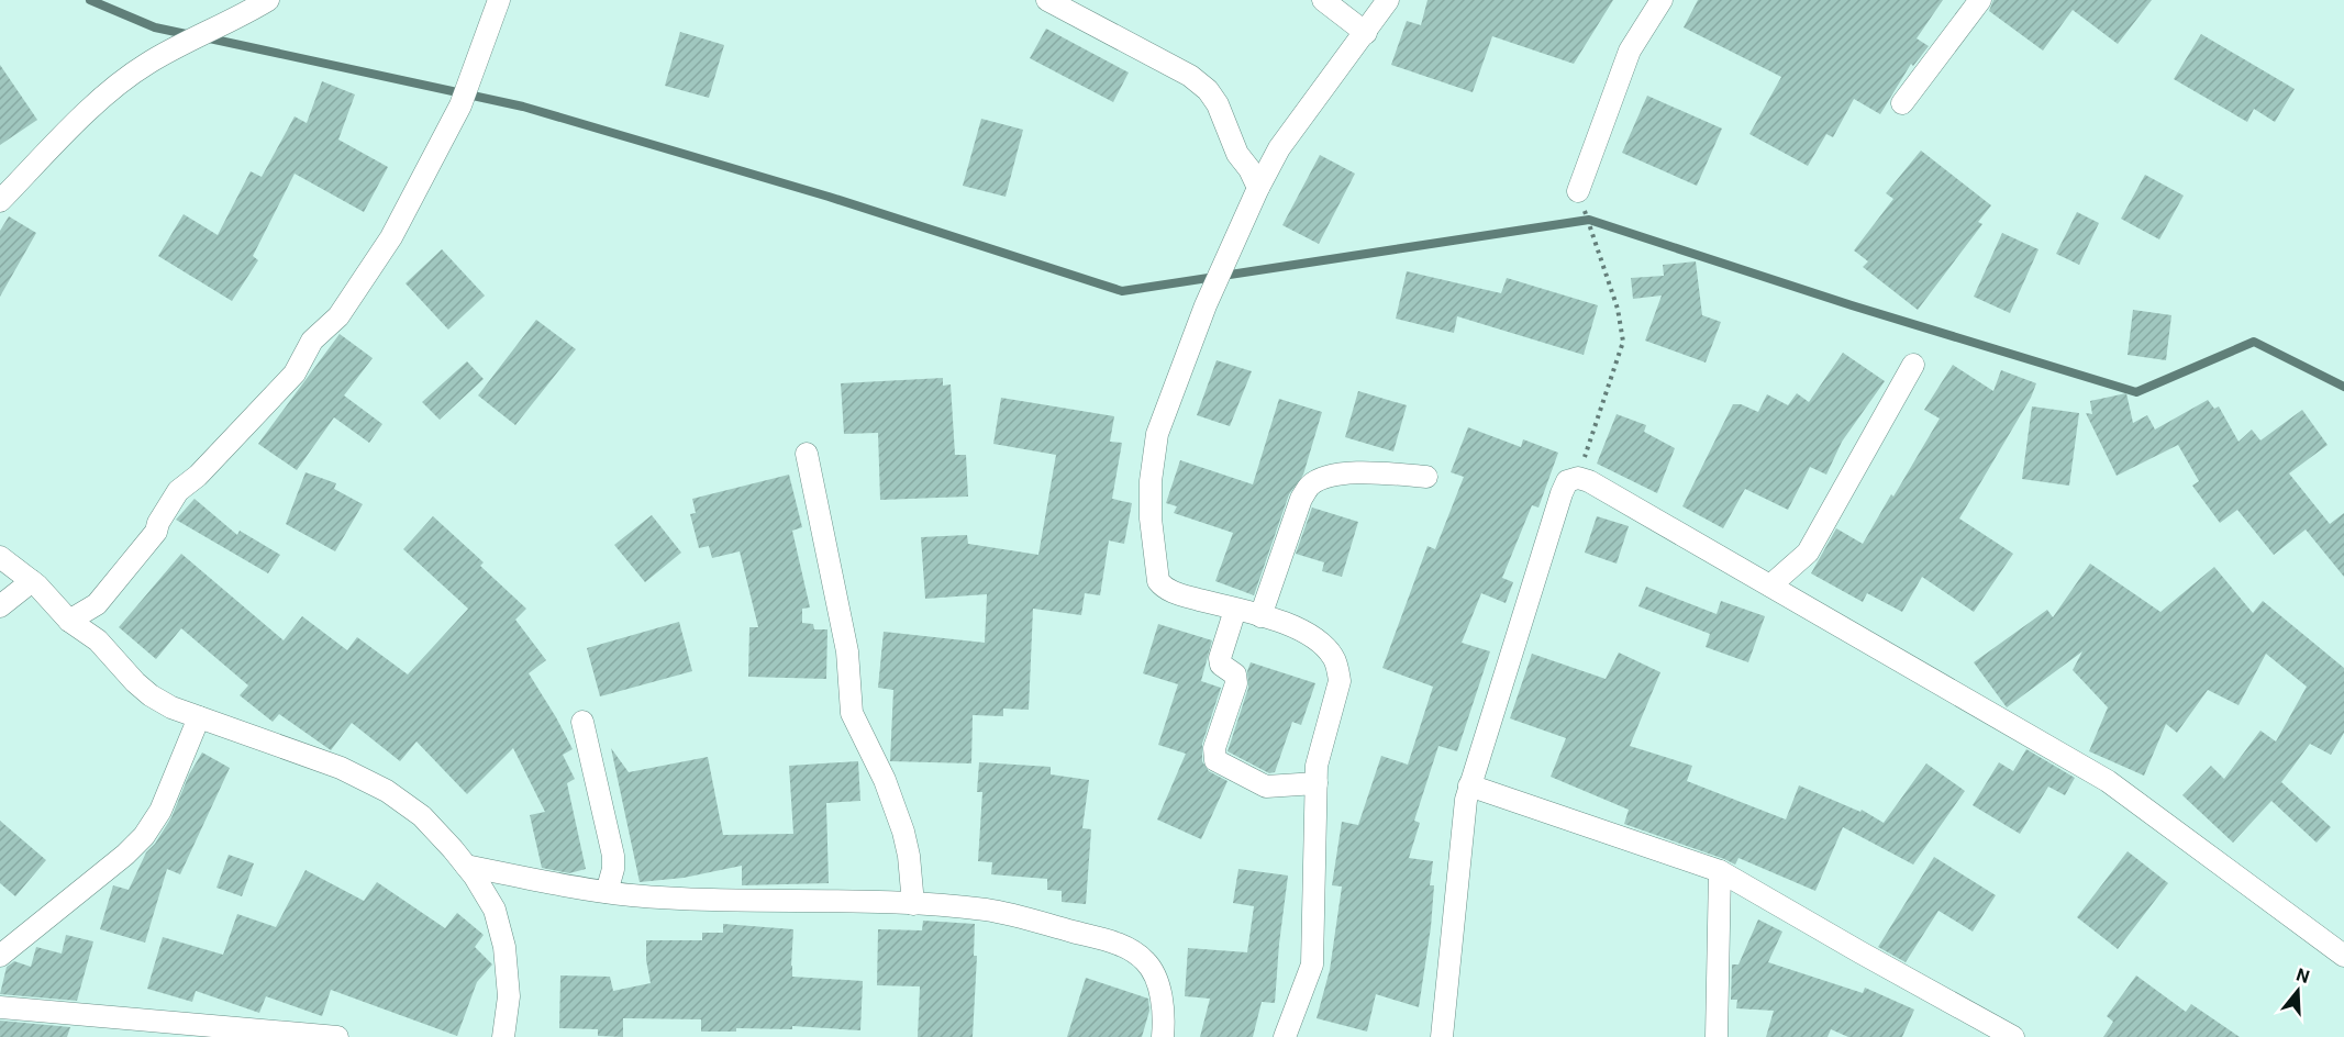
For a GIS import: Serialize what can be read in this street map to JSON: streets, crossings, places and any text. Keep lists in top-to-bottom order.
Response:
{
  "north": "top"
}
